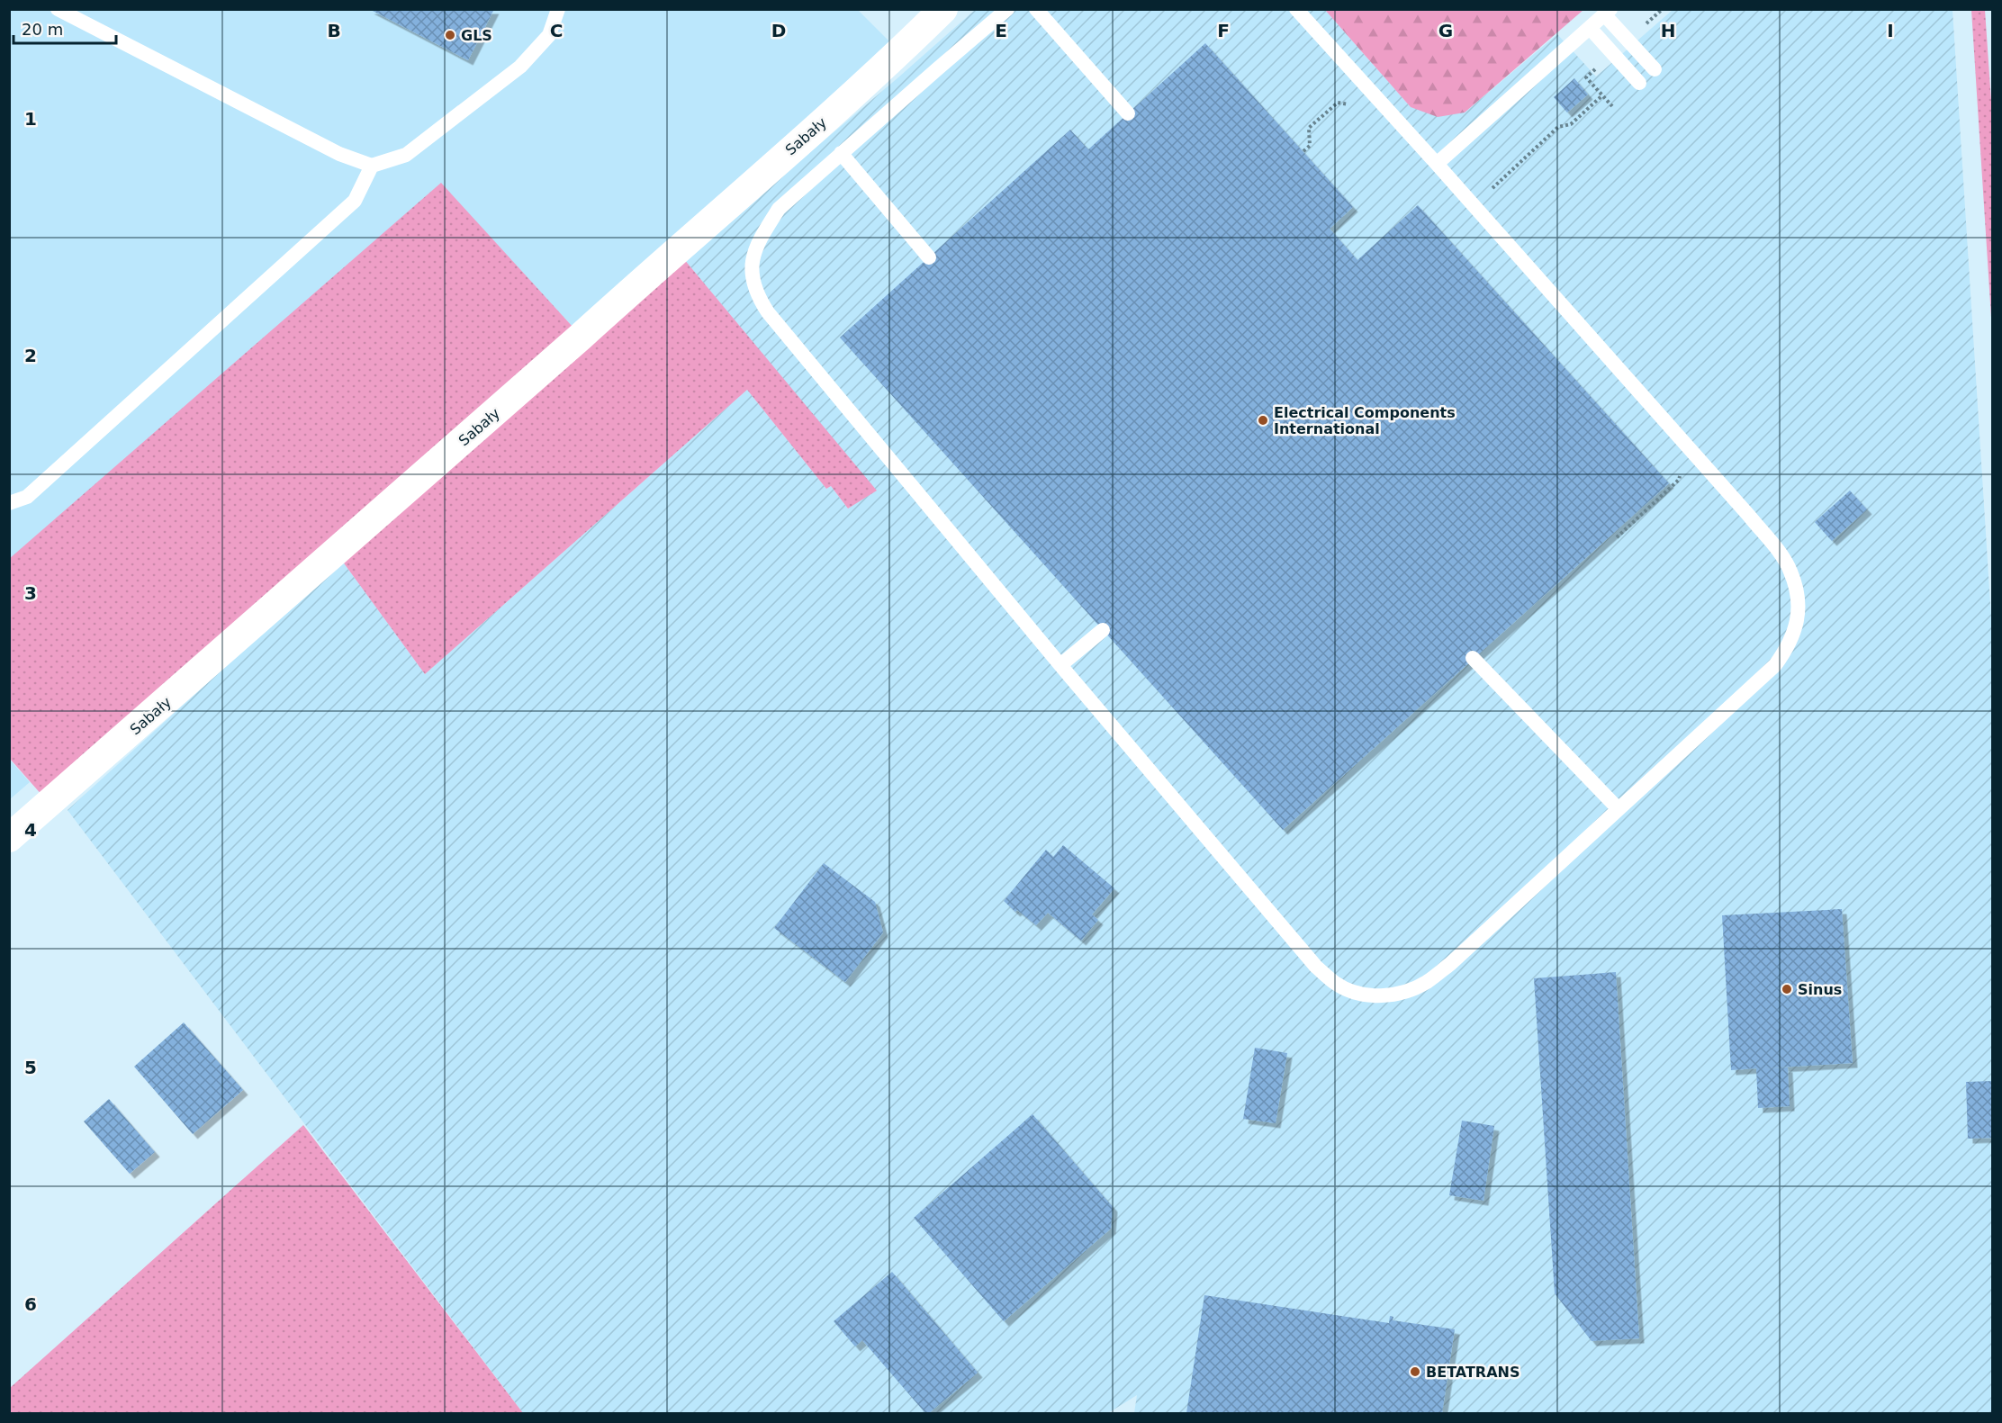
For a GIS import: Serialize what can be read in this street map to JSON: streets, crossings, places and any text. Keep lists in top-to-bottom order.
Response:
{
  "streets": {
    "street": ["Sabały"]
  },
  "places": [
    "GLS",
    "Electrical Components International",
    "Sinus",
    "BETATRANS"
  ],
  "scale_bar": "20 m",
  "grid": {
    "columns": [
      "B",
      "C",
      "D",
      "E",
      "F",
      "G",
      "H",
      "I"
    ],
    "rows": [
      "1",
      "2",
      "3",
      "4",
      "5",
      "6"
    ]
  }
}
